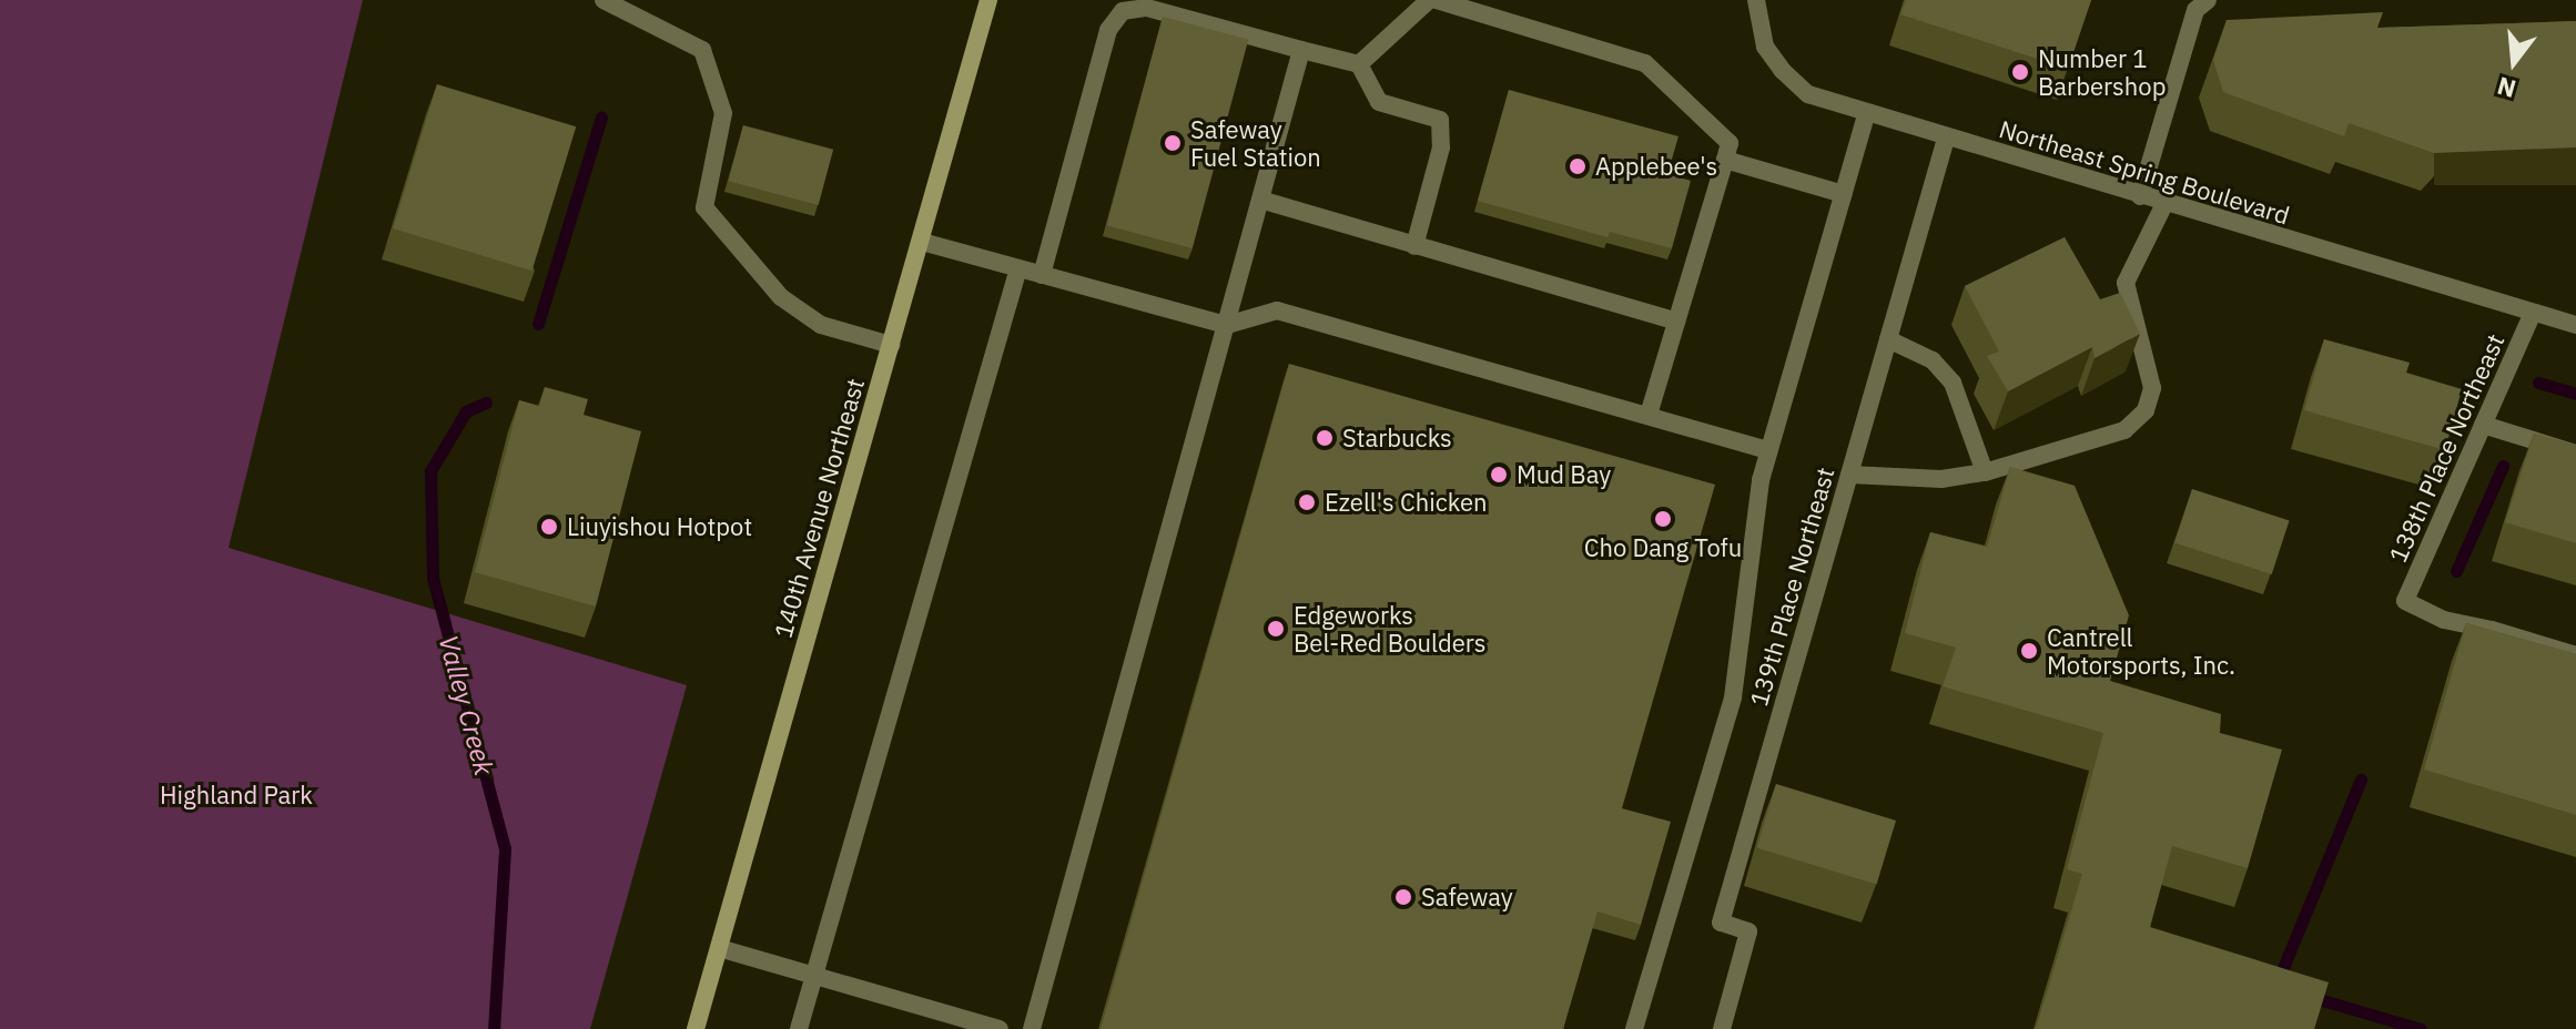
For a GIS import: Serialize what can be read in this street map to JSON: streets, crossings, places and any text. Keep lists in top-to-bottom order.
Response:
{
  "streets": {
    "main road": ["140th Avenue Northeast"],
    "street": ["Northeast Spring Boulevard", "138th Place Northeast", "139th Place Northeast"]
  },
  "crossings": [
    ["Northeast Spring Boulevard", "138th Place Northeast"],
    ["Northeast Spring Boulevard", "139th Place Northeast"]
  ],
  "water": ["Valley Creek"],
  "parks": ["Highland Park"],
  "places": [
    "Number 1 Barbershop",
    "Safeway Fuel Station",
    "Applebee's",
    "Starbucks",
    "Mud Bay",
    "Ezell's Chicken",
    "Cho Dang Tofu",
    "Liuyishou Hotpot",
    "Edgeworks Bel-Red Boulders",
    "Cantrell Motorsports, Inc.",
    "Safeway"
  ],
  "north": "bottom"
}
